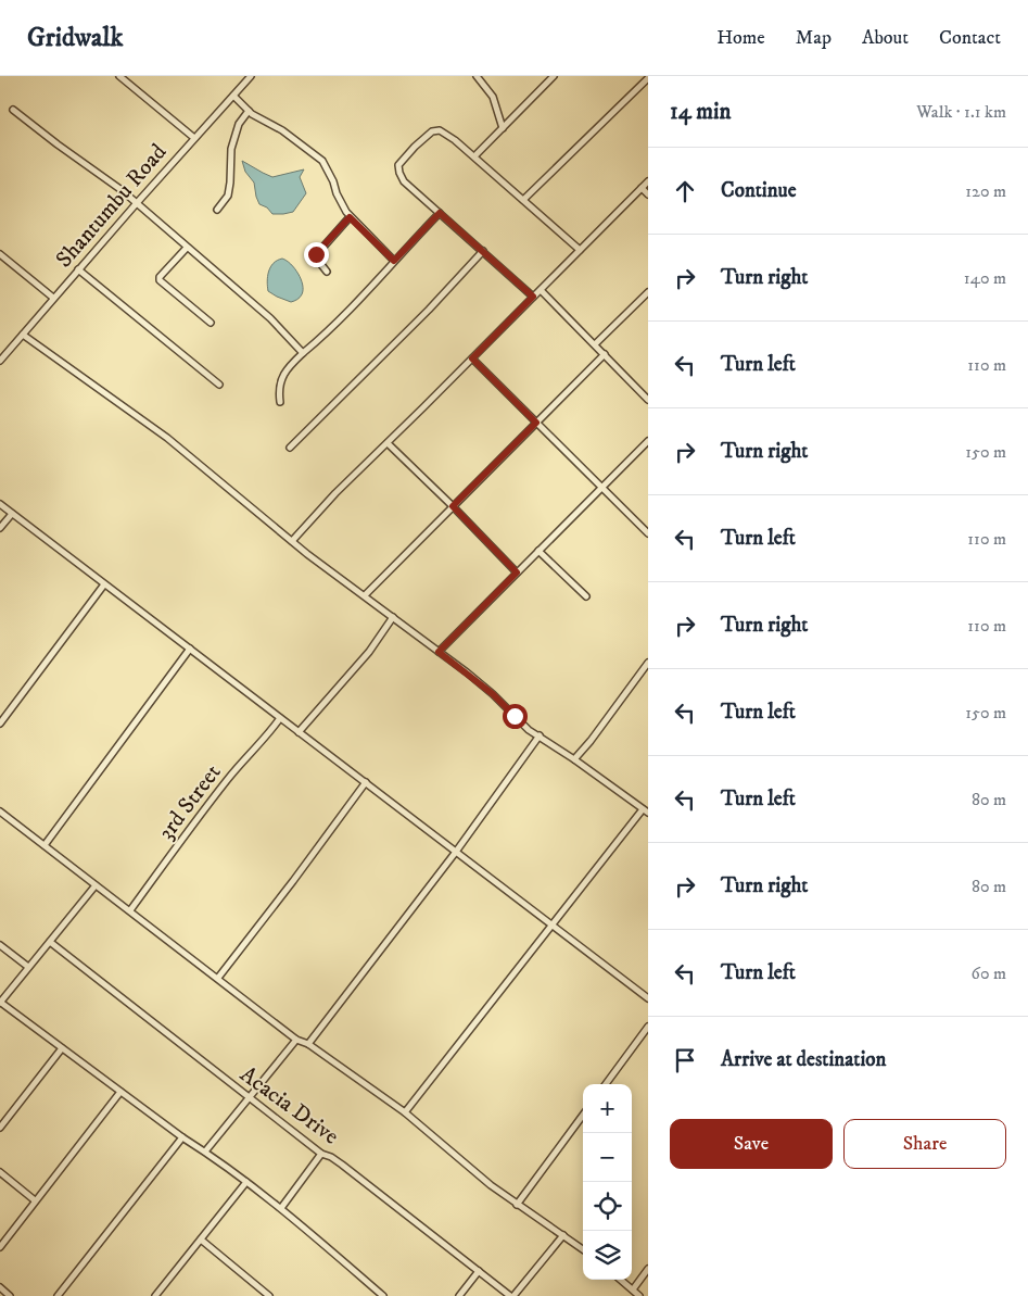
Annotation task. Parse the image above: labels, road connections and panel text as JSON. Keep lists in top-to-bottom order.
{
  "streets": {
    "street": ["Shantumbu Road", "3rd Street", "Acacia Drive"]
  },
  "page": {
    "header": "Gridwalk",
    "nav": [
      "Home",
      "Map",
      "About",
      "Contact"
    ],
    "heading": ["14 min", "Walk · 1.1 km"],
    "list": [
      ["Continue", "120 m"],
      ["Turn right", "140 m"],
      ["Turn left", "110 m"],
      ["Turn right", "150 m"],
      ["Turn left", "110 m"],
      ["Turn right", "110 m"],
      ["Turn left", "150 m"],
      ["Turn left", "80 m"],
      ["Turn right", "80 m"],
      ["Turn left", "60 m"],
      "Arrive at destination"
    ],
    "map_buttons": ["+", "−"],
    "buttons": ["Save", "Share"]
  }
}
